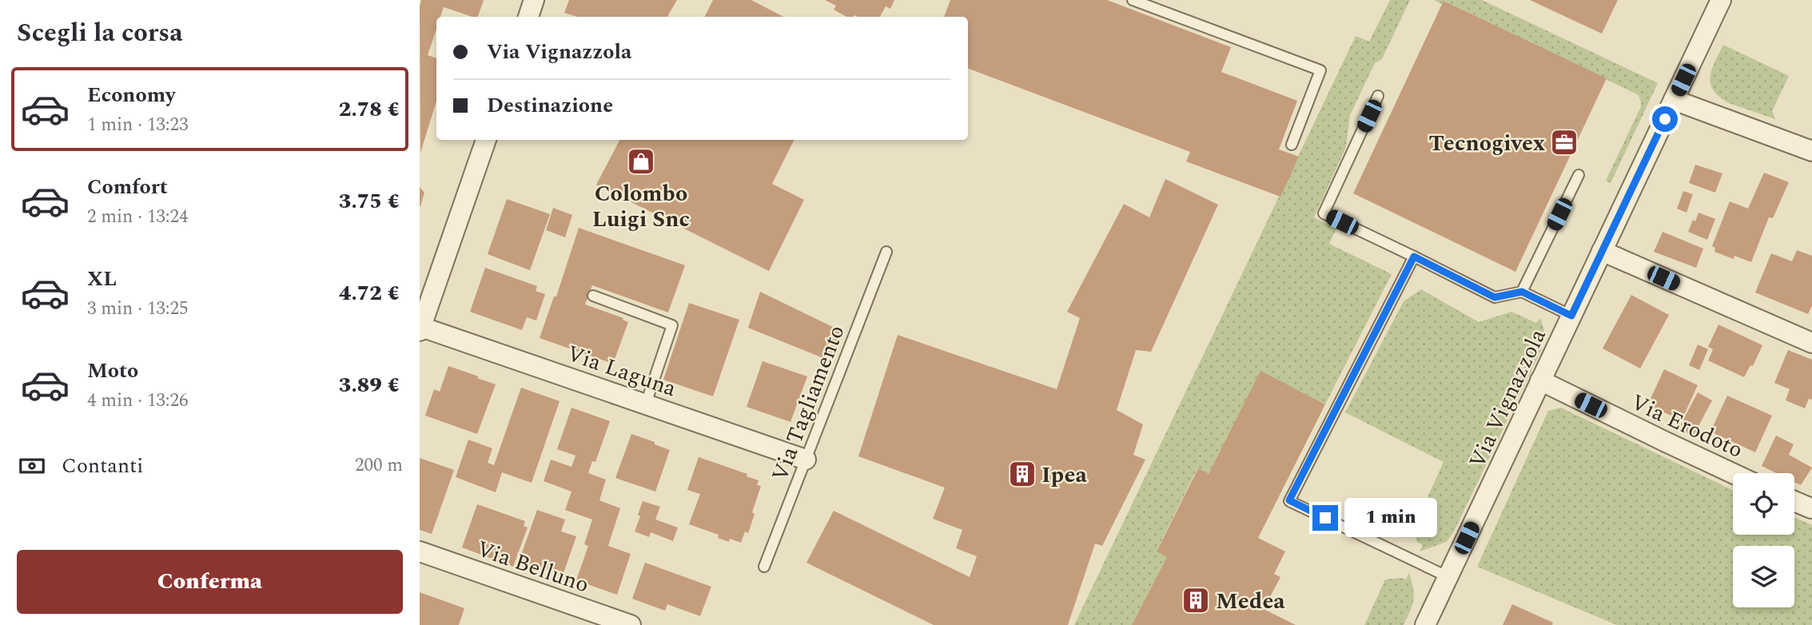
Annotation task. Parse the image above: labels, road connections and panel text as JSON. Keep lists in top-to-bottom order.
{
  "streets": {
    "street": [
      "Via Laguna",
      "Via Vignazzola",
      "Via Erodoto",
      "Via Belluno"
    ],
    "lane": ["Via Tagliamento"]
  },
  "crossings": [
    ["Via Laguna", "Via Tagliamento"],
    ["Via Vignazzola", "Via Erodoto"]
  ],
  "places": {
    "office": ["Tecnogivex"],
    "shop": ["Colombo Luigi Snc"],
    "building": ["Ipea", "Medea"]
  },
  "page": {
    "heading": "Scegli la corsa",
    "banner": ["Via Vignazzola", "Destinazione"],
    "list": [
      {
        "name": "Economy",
        "note": "1 min · 13:23",
        "value": "2.78 €"
      },
      {
        "name": "Comfort",
        "note": "2 min · 13:24",
        "value": "3.75 €"
      },
      {
        "name": "XL",
        "note": "3 min · 13:25",
        "value": "4.72 €"
      },
      {
        "name": "Moto",
        "note": "4 min · 13:26",
        "value": "3.89 €"
      }
    ],
    "pay": ["Contanti", "200 m"],
    "bubble": "1 min",
    "buttons": "Conferma"
  }
}
